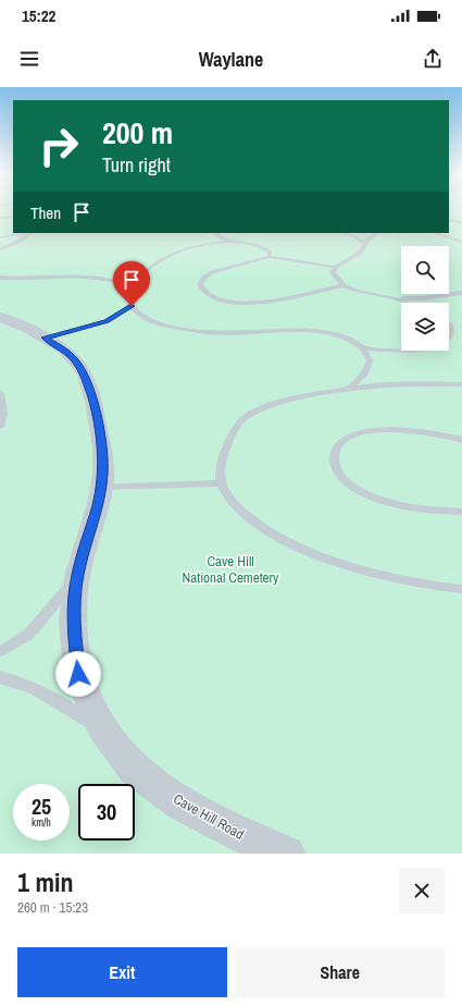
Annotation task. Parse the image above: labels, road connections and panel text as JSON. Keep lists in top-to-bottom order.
{
  "streets": {
    "street": ["Cave Hill Road"]
  },
  "parks": ["Cave Hill National Cemetery"],
  "page": {
    "status": "15:22",
    "header": "Waylane",
    "turn": ["200 m", "Turn right"],
    "then": "Then",
    "speed": "25 km/h",
    "limit": "30",
    "heading": ["1 min", "260 m · 15:23"],
    "buttons": ["Exit", "Share"]
  }
}
